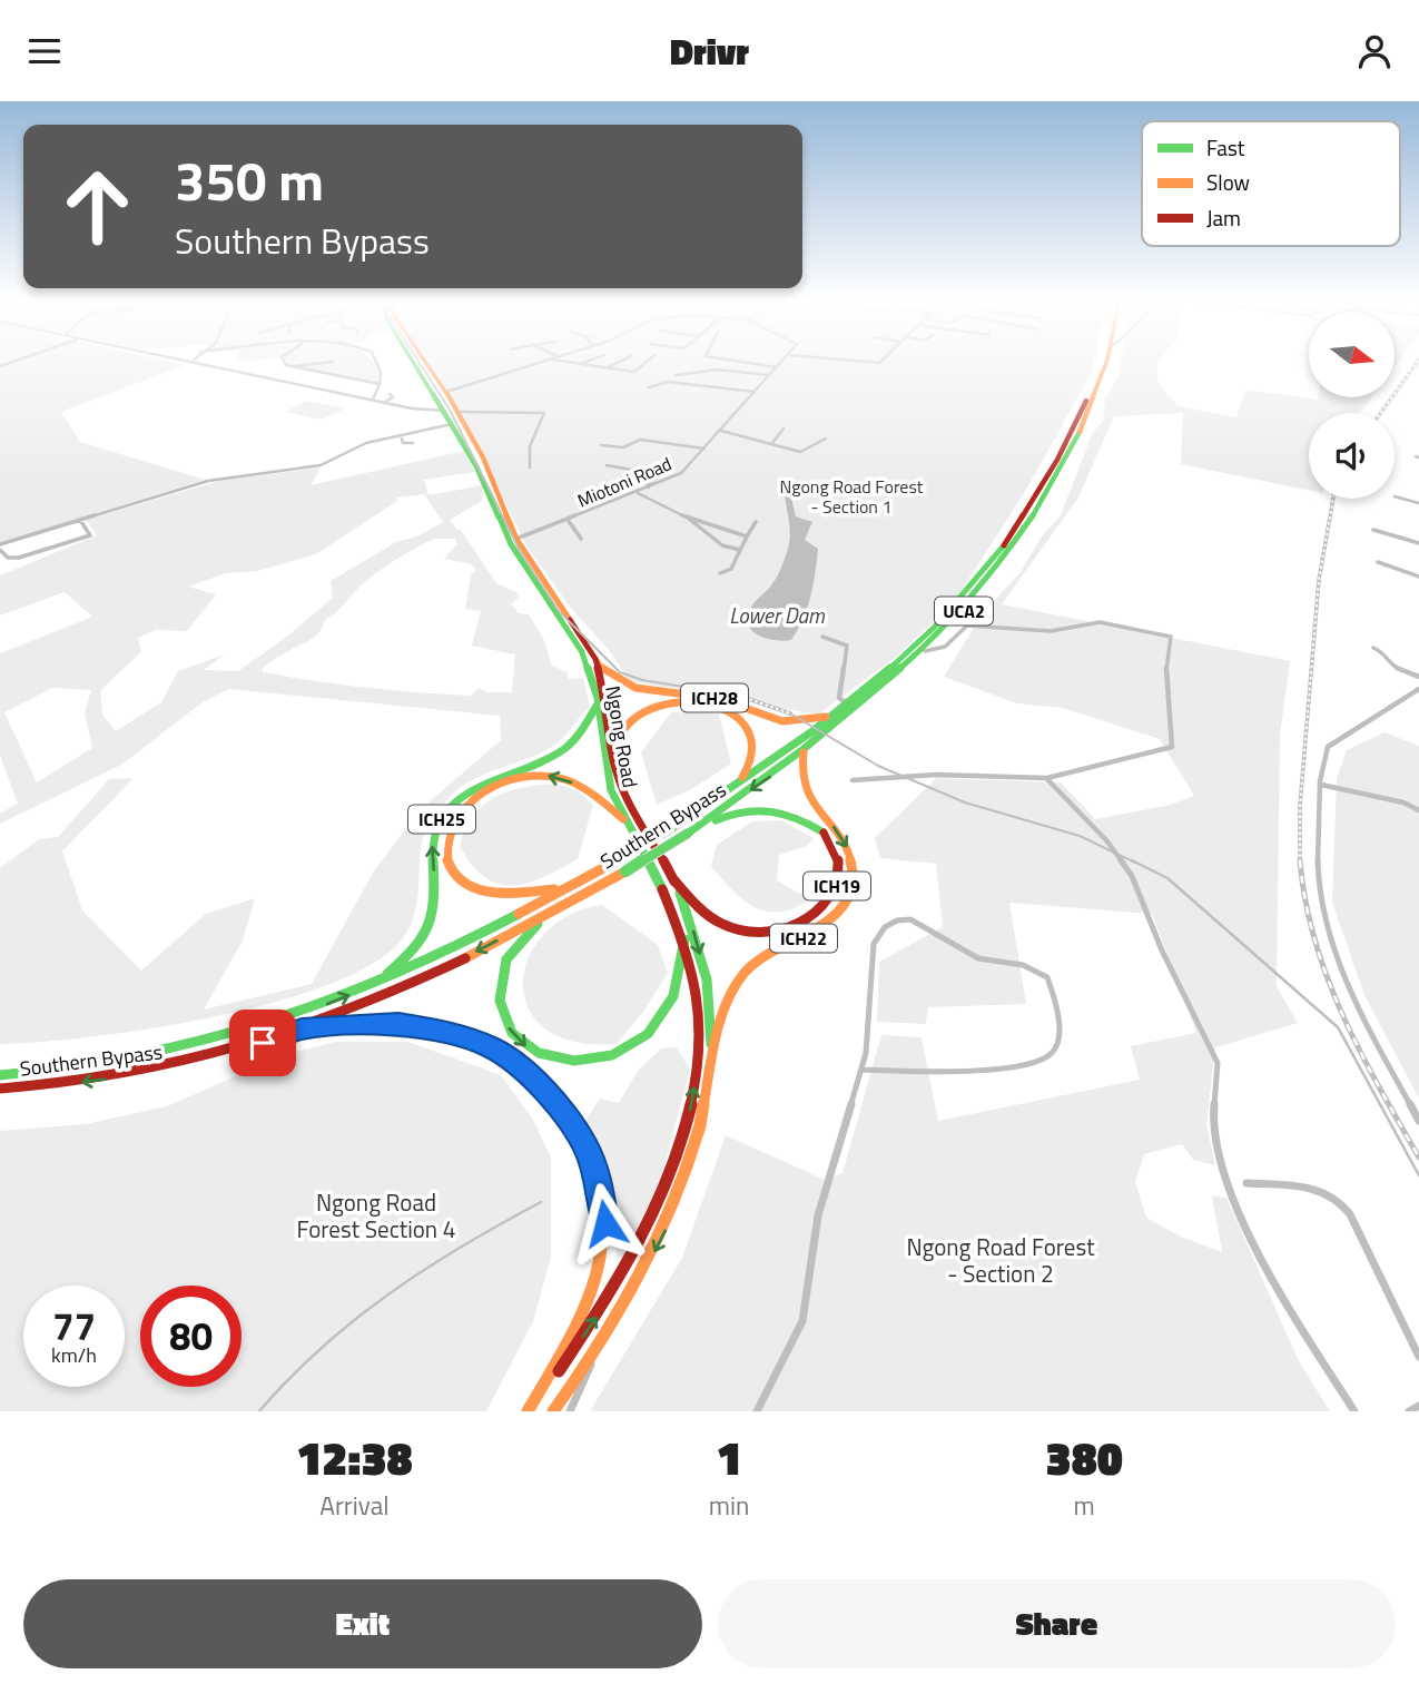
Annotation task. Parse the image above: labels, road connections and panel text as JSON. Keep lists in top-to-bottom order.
{
  "streets": {
    "main road": [
      "UCA2",
      "ICH28",
      "Ngong Road",
      "ICH25",
      "Southern Bypass",
      "ICH19",
      "ICH22"
    ],
    "street": ["Miotoni Road"]
  },
  "crossings": [
    ["Miotoni Road", "Ngong Road"],
    ["ICH28", "Ngong Road"],
    ["ICH28", "Southern Bypass"],
    ["Ngong Road", "ICH25"],
    ["Ngong Road", "ICH19"],
    ["Ngong Road", "ICH22"],
    ["ICH25", "Southern Bypass"],
    ["Southern Bypass", "ICH19"],
    ["Southern Bypass", "ICH22"]
  ],
  "water": ["Lower Dam"],
  "parks": ["Ngong Road Forest - Section 1", "Ngong Road Forest Section 4", "Ngong Road Forest - Section 2"],
  "legend": ["Fast", "Slow", "Jam"],
  "north": "right",
  "page": {
    "header": "Drivr",
    "turn": ["350 m", "Southern Bypass"],
    "speed": "77 km/h",
    "limit": "80",
    "eta": [
      "12:38",
      "Arrival",
      "1",
      "min",
      "380",
      "m"
    ],
    "buttons": ["Exit", "Share"]
  }
}
